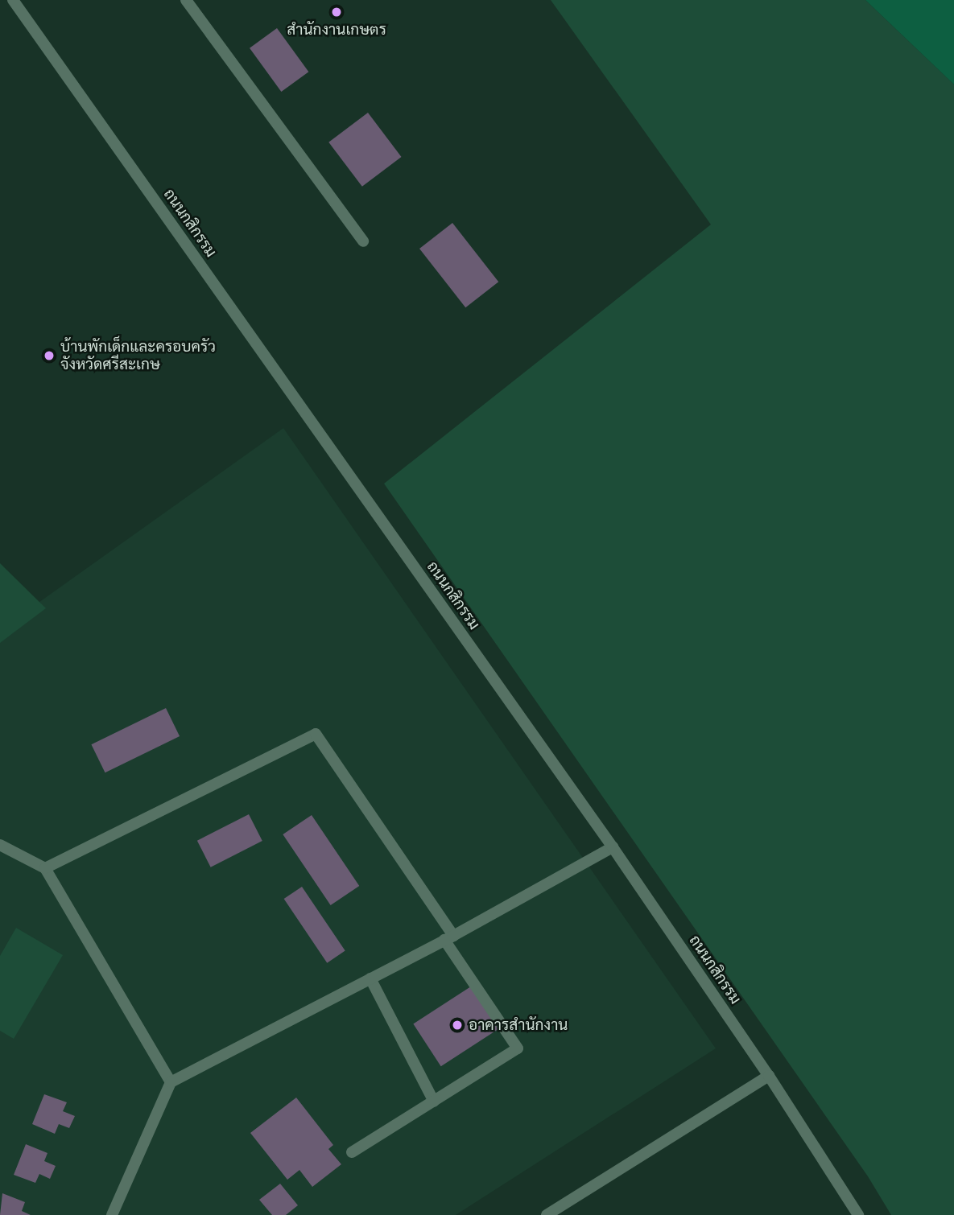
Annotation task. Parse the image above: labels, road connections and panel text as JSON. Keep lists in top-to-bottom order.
{
  "streets": {
    "street": ["ถนนกสิกรรม"]
  },
  "places": ["สำนักงานเกษตร", "บ้านพักเด็กและครอบครัว จังหวัดศรีสะเกษ", "อาคารสำนักงาน"]
}
